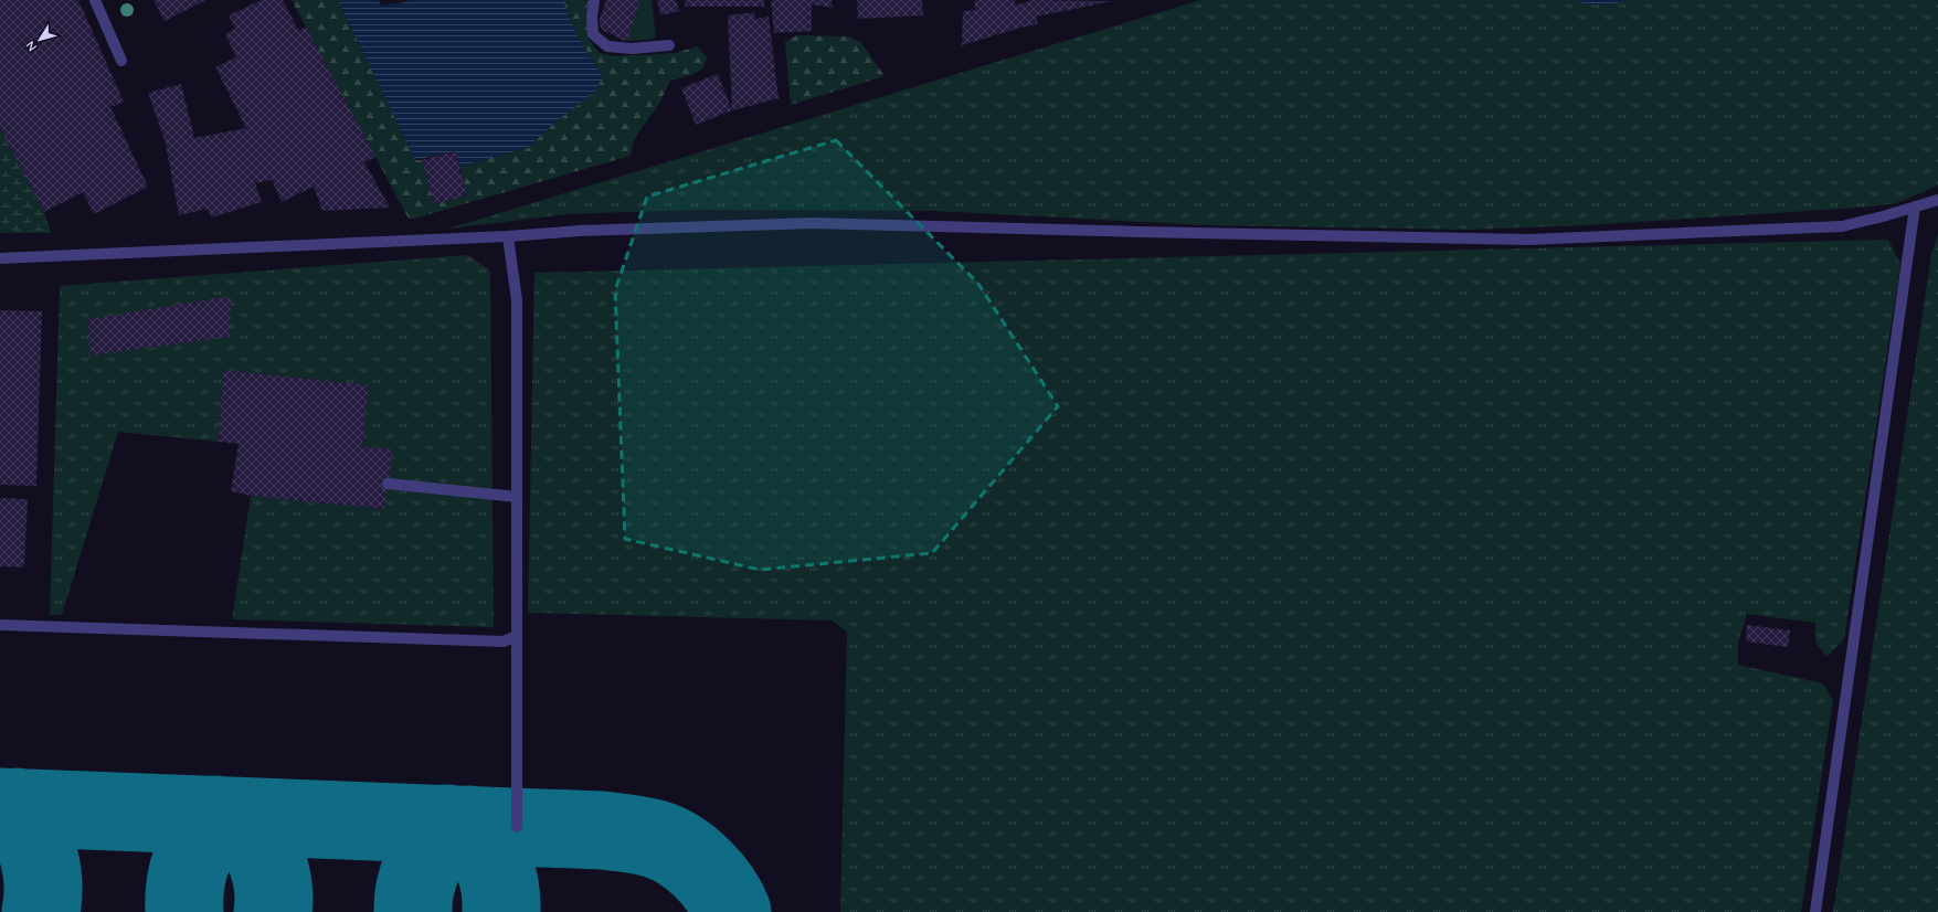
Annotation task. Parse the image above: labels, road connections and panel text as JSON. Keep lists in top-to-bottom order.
{
  "north": "bottom left"
}
